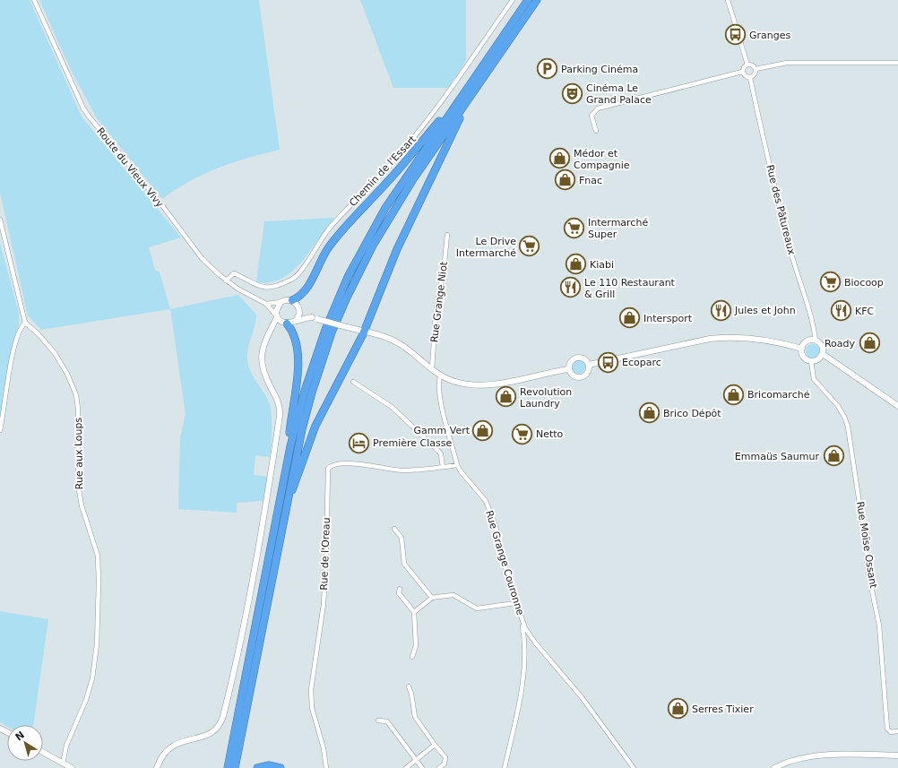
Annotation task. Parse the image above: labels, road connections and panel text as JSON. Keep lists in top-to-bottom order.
{
  "streets": {
    "street": [
      "Route du Vieux Vivy",
      "Chemin de l'Essart",
      "Rue des Pâtureaux",
      "Rue Grange Niot",
      "Rue aux Loups",
      "Rue Moïse Ossant",
      "Rue de l'Oreau",
      "Rue Grange Couronne"
    ]
  },
  "crossings": [
    ["Route du Vieux Vivy", "Chemin de l'Essart"],
    ["Rue des Pâtureaux", "Rue Moïse Ossant"],
    ["Rue de l'Oreau", "Rue Grange Couronne"]
  ],
  "places": {
    "bus stop": ["Granges", "Ecoparc"],
    "parking": ["Parking Cinéma"],
    "theatre": ["Cinéma Le Grand Palace"],
    "shop": [
      "Médor et Compagnie",
      "Fnac",
      "Kiabi",
      "Intersport",
      "Roady",
      "Bricomarché",
      "Revolution Laundry",
      "Brico Dépôt",
      "Gamm Vert",
      "Emmaüs Saumur",
      "Serres Tixier"
    ],
    "supermarket": [
      "Intermarché Super",
      "Le Drive Intermarché",
      "Biocoop",
      "Netto"
    ],
    "restaurant": ["Le 110 Restaurant & Grill", "Jules et John", "KFC"],
    "hotel": ["Première Classe"]
  },
  "north": "top left"
}
